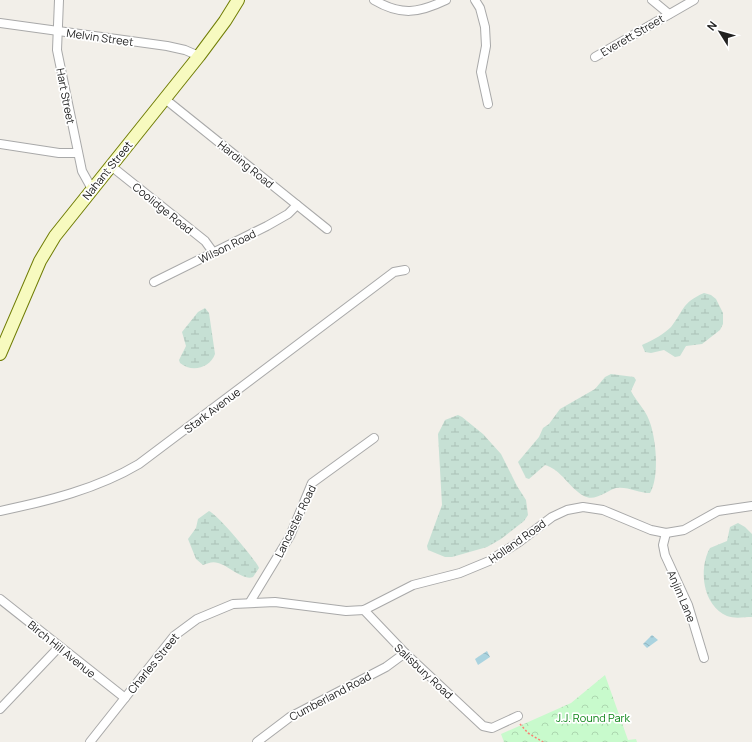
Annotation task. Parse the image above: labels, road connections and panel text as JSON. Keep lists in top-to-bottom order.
{
  "streets": {
    "main road": ["Nahant Street"],
    "street": [
      "Everett Street",
      "Melvin Street",
      "Hart Street",
      "Harding Road",
      "Coolidge Road",
      "Wilson Road",
      "Stark Avenue",
      "Lancaster Road",
      "Holland Road",
      "Anjim Lane",
      "Birch Hill Avenue",
      "Charles Street",
      "Salisbury Road",
      "Cumberland Road"
    ]
  },
  "crossings": [
    ["Melvin Street", "Hart Street"],
    ["Melvin Street", "Nahant Street"],
    ["Hart Street", "Nahant Street"],
    ["Harding Road", "Nahant Street"],
    ["Harding Road", "Wilson Road"],
    ["Nahant Street", "Coolidge Road"],
    ["Coolidge Road", "Wilson Road"],
    ["Lancaster Road", "Holland Road"],
    ["Holland Road", "Anjim Lane"],
    ["Holland Road", "Charles Street"],
    ["Holland Road", "Salisbury Road"],
    ["Birch Hill Avenue", "Charles Street"],
    ["Salisbury Road", "Cumberland Road"]
  ],
  "parks": ["J.J. Round Park"],
  "north": "top left"
}
